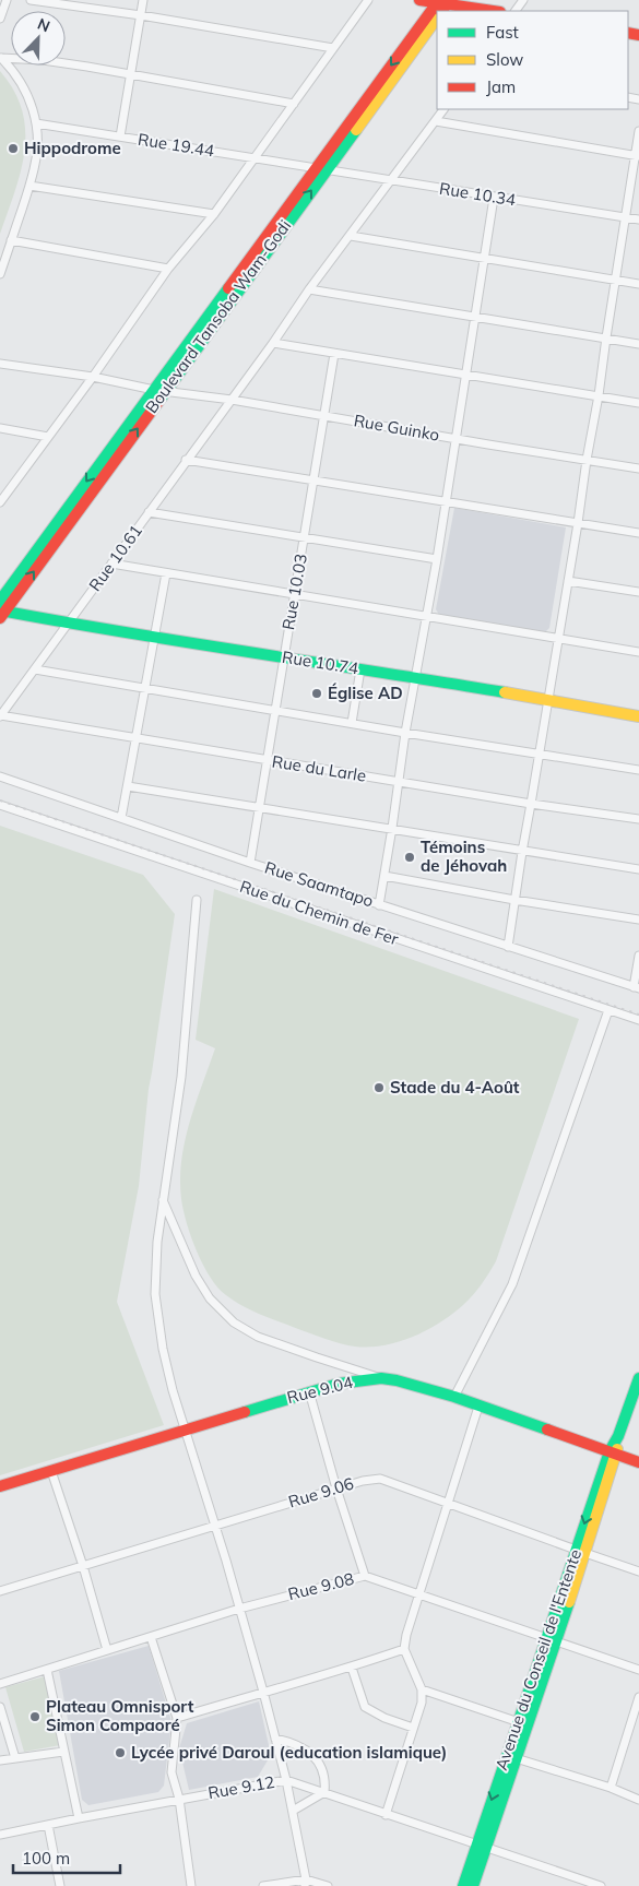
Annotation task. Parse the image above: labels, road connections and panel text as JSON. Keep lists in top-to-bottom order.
{
  "streets": {
    "main road": [
      "Boulevard Tansoba Wam-Godi",
      "Rue 10.74",
      "Rue 9.04",
      "Avenue du Conseil de l'Entente"
    ],
    "street": [
      "Rue 19.44",
      "Rue 10.34",
      "Rue Guinko",
      "Rue 10.61",
      "Rue 10.03",
      "Rue du Larle",
      "Rue Saamtapo",
      "Rue du Chemin de Fer",
      "Rue 9.06",
      "Rue 9.08",
      "Rue 9.12"
    ]
  },
  "crossings": [
    ["Rue 19.44", "Rue 10.34"],
    ["Rue 19.44", "Boulevard Tansoba Wam-Godi"],
    ["Rue 10.34", "Boulevard Tansoba Wam-Godi"],
    ["Rue 10.34", "Rue 10.61"],
    ["Boulevard Tansoba Wam-Godi", "Rue Guinko"],
    ["Boulevard Tansoba Wam-Godi", "Rue 10.74"],
    ["Rue Guinko", "Rue 10.61"],
    ["Rue Guinko", "Rue 10.03"],
    ["Rue 10.61", "Rue 10.74"],
    ["Rue 10.61", "Rue du Larle"],
    ["Rue 10.03", "Rue 10.74"],
    ["Rue 10.03", "Rue du Larle"],
    ["Rue 10.03", "Rue Saamtapo"],
    ["Rue 9.04", "Avenue du Conseil de l'Entente"],
    ["Rue 9.06", "Avenue du Conseil de l'Entente"],
    ["Rue 9.08", "Avenue du Conseil de l'Entente"],
    ["Avenue du Conseil de l'Entente", "Rue 9.12"]
  ],
  "places": [
    "Hippodrome",
    "Église AD",
    "Témoins de Jéhovah",
    "Stade du 4-Août",
    "Plateau Omnisport Simon Compaoré",
    "Lycée privé Daroul (education islamique)"
  ],
  "legend": ["Fast", "Slow", "Jam"],
  "scale_bar": "100 m",
  "north": "top right"
}
